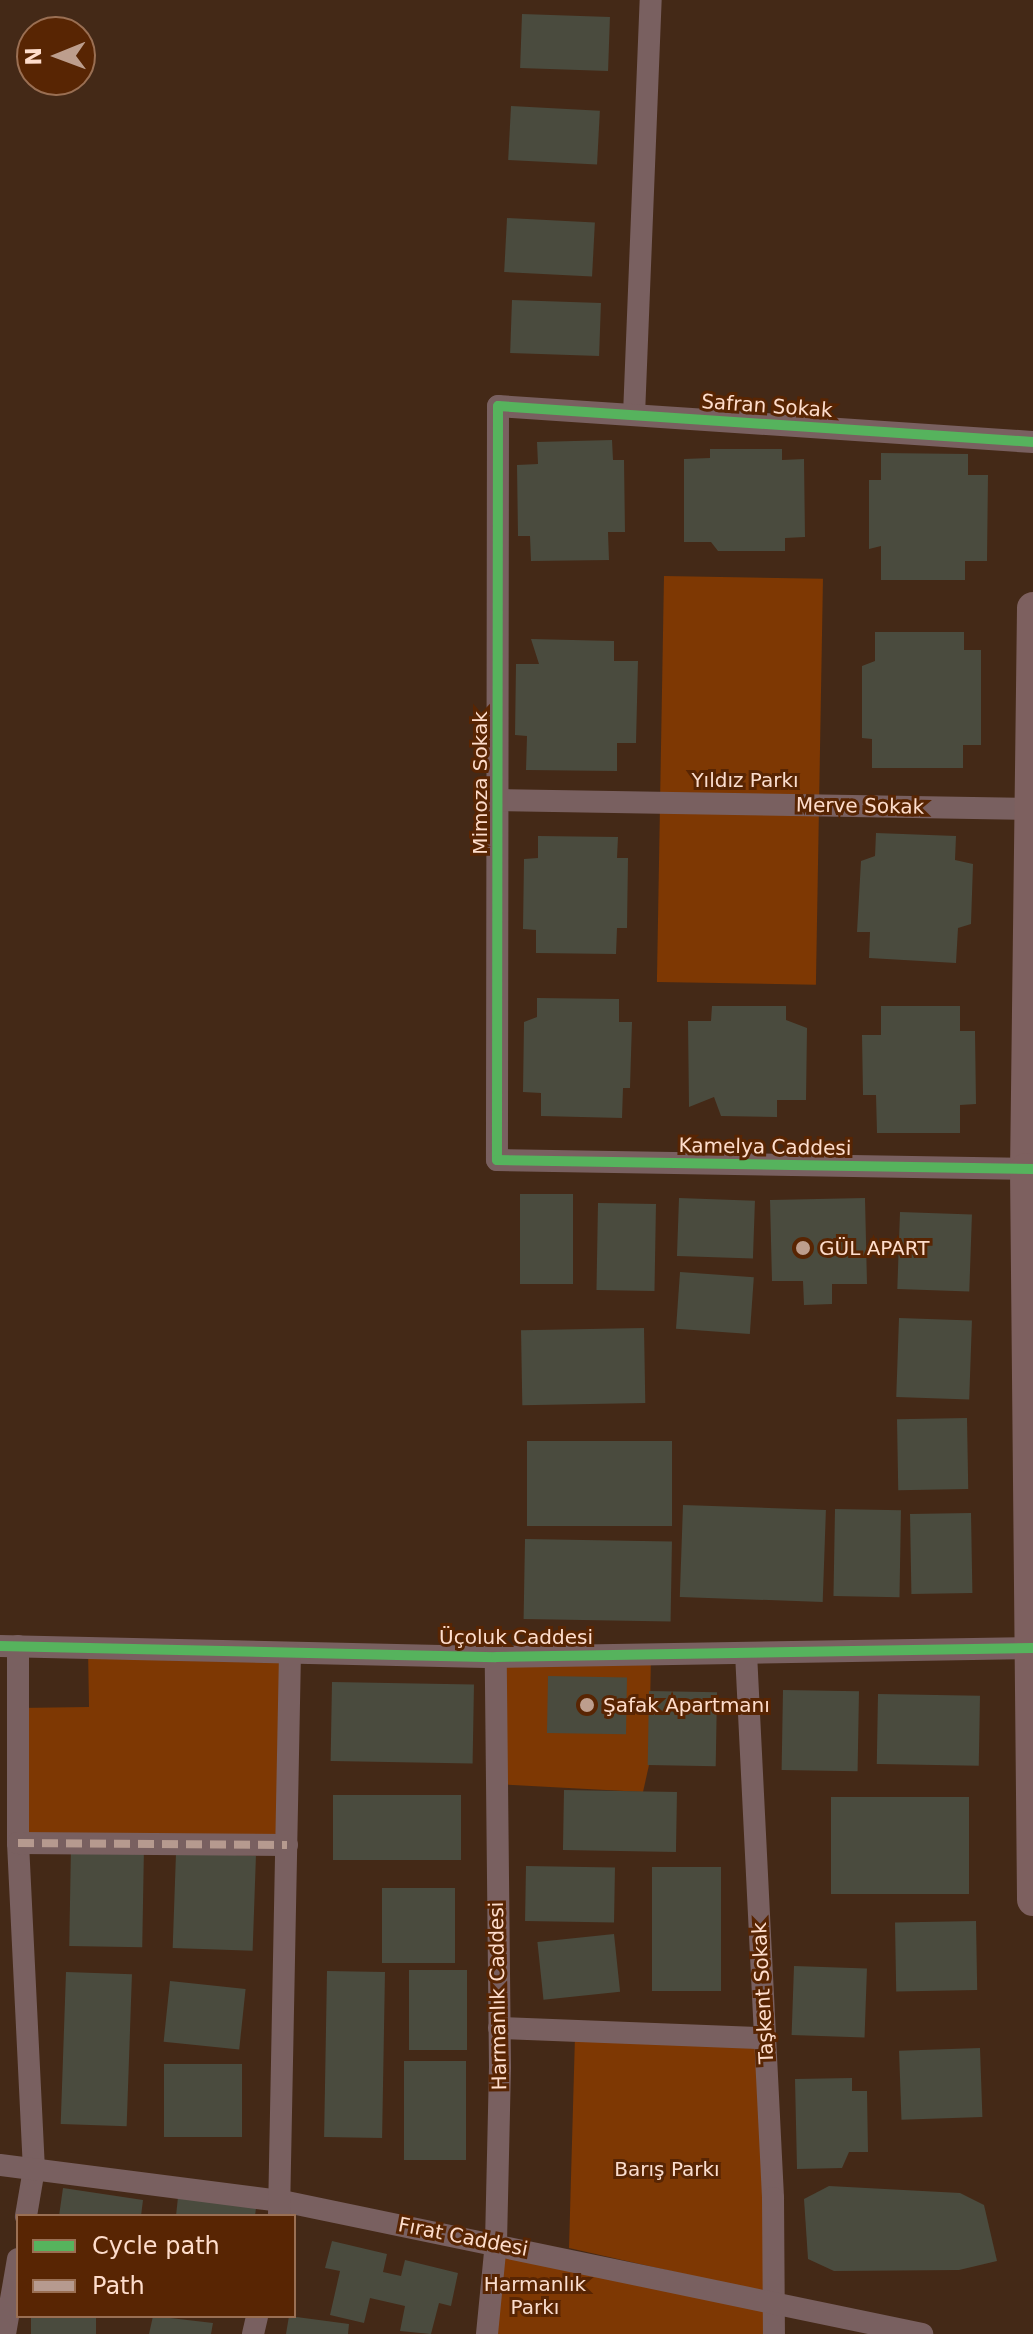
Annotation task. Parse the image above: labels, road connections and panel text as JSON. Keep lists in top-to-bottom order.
{
  "streets": {
    "street": [
      "Safran Sokak",
      "Mimoza Sokak",
      "Merve Sokak",
      "Kamelya Caddesi",
      "Üçoluk Caddesi",
      "Taşkent Sokak",
      "Harmanlık Caddesi",
      "Fırat Caddesi"
    ]
  },
  "crossings": [
    ["Safran Sokak", "Mimoza Sokak"],
    ["Mimoza Sokak", "Merve Sokak"],
    ["Mimoza Sokak", "Kamelya Caddesi"],
    ["Üçoluk Caddesi", "Taşkent Sokak"],
    ["Üçoluk Caddesi", "Harmanlık Caddesi"],
    ["Taşkent Sokak", "Fırat Caddesi"],
    ["Harmanlık Caddesi", "Fırat Caddesi"]
  ],
  "parks": ["Yıldız Parkı", "Barış Parkı", "Harmanlık Parkı"],
  "places": ["GÜL APART", "Şafak Apartmanı"],
  "legend": ["Cycle path", "Path"],
  "north": "left"
}
